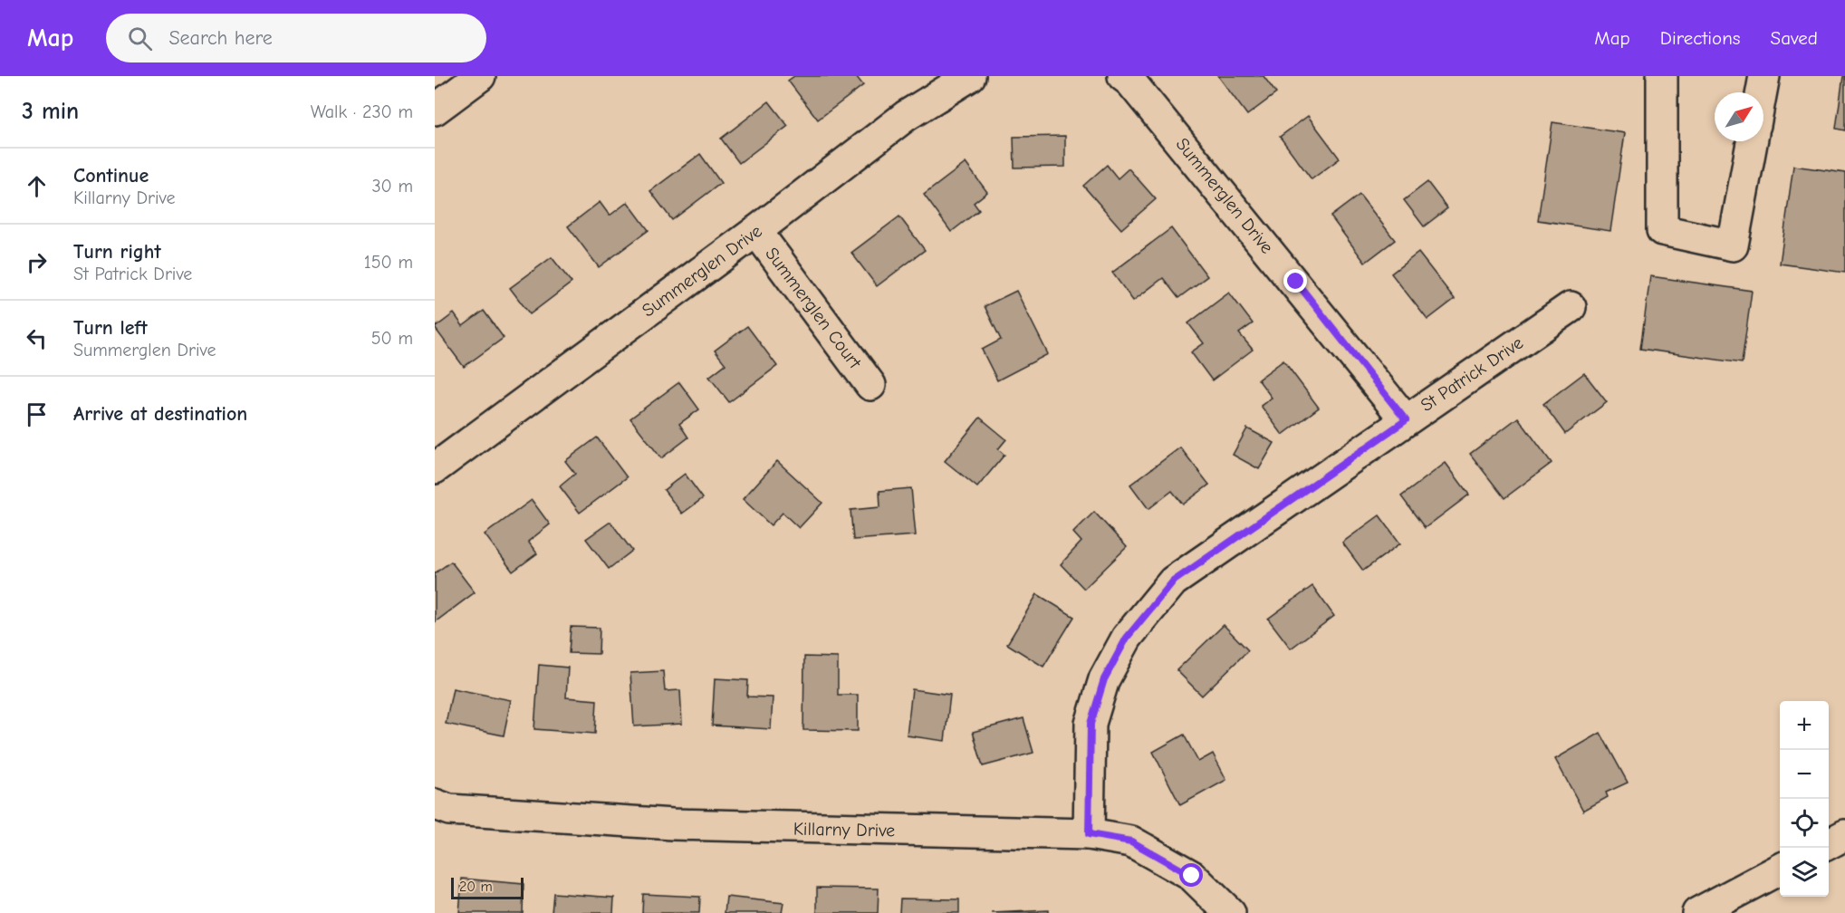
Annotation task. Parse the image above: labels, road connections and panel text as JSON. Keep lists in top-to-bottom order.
{
  "streets": {
    "main road": [
      "Summerglen Drive",
      "Summerglen Court",
      "St Patrick Drive",
      "Killarny Drive"
    ]
  },
  "crossings": [
    ["Summerglen Drive", "Summerglen Court"],
    ["Summerglen Drive", "St Patrick Drive"],
    ["St Patrick Drive", "Killarny Drive"]
  ],
  "scale_bar": "20 m",
  "north": "top right",
  "page": {
    "header": "Map",
    "search": "Search here",
    "nav": ["Map", "Directions", "Saved"],
    "heading": ["3 min", "Walk · 230 m"],
    "list": [
      ["Continue", "Killarny Drive", "30 m"],
      ["Turn right", "St Patrick Drive", "150 m"],
      ["Turn left", "Summerglen Drive", "50 m"],
      "Arrive at destination"
    ],
    "map_buttons": ["+", "−"],
    "scale": "20 m"
  }
}
